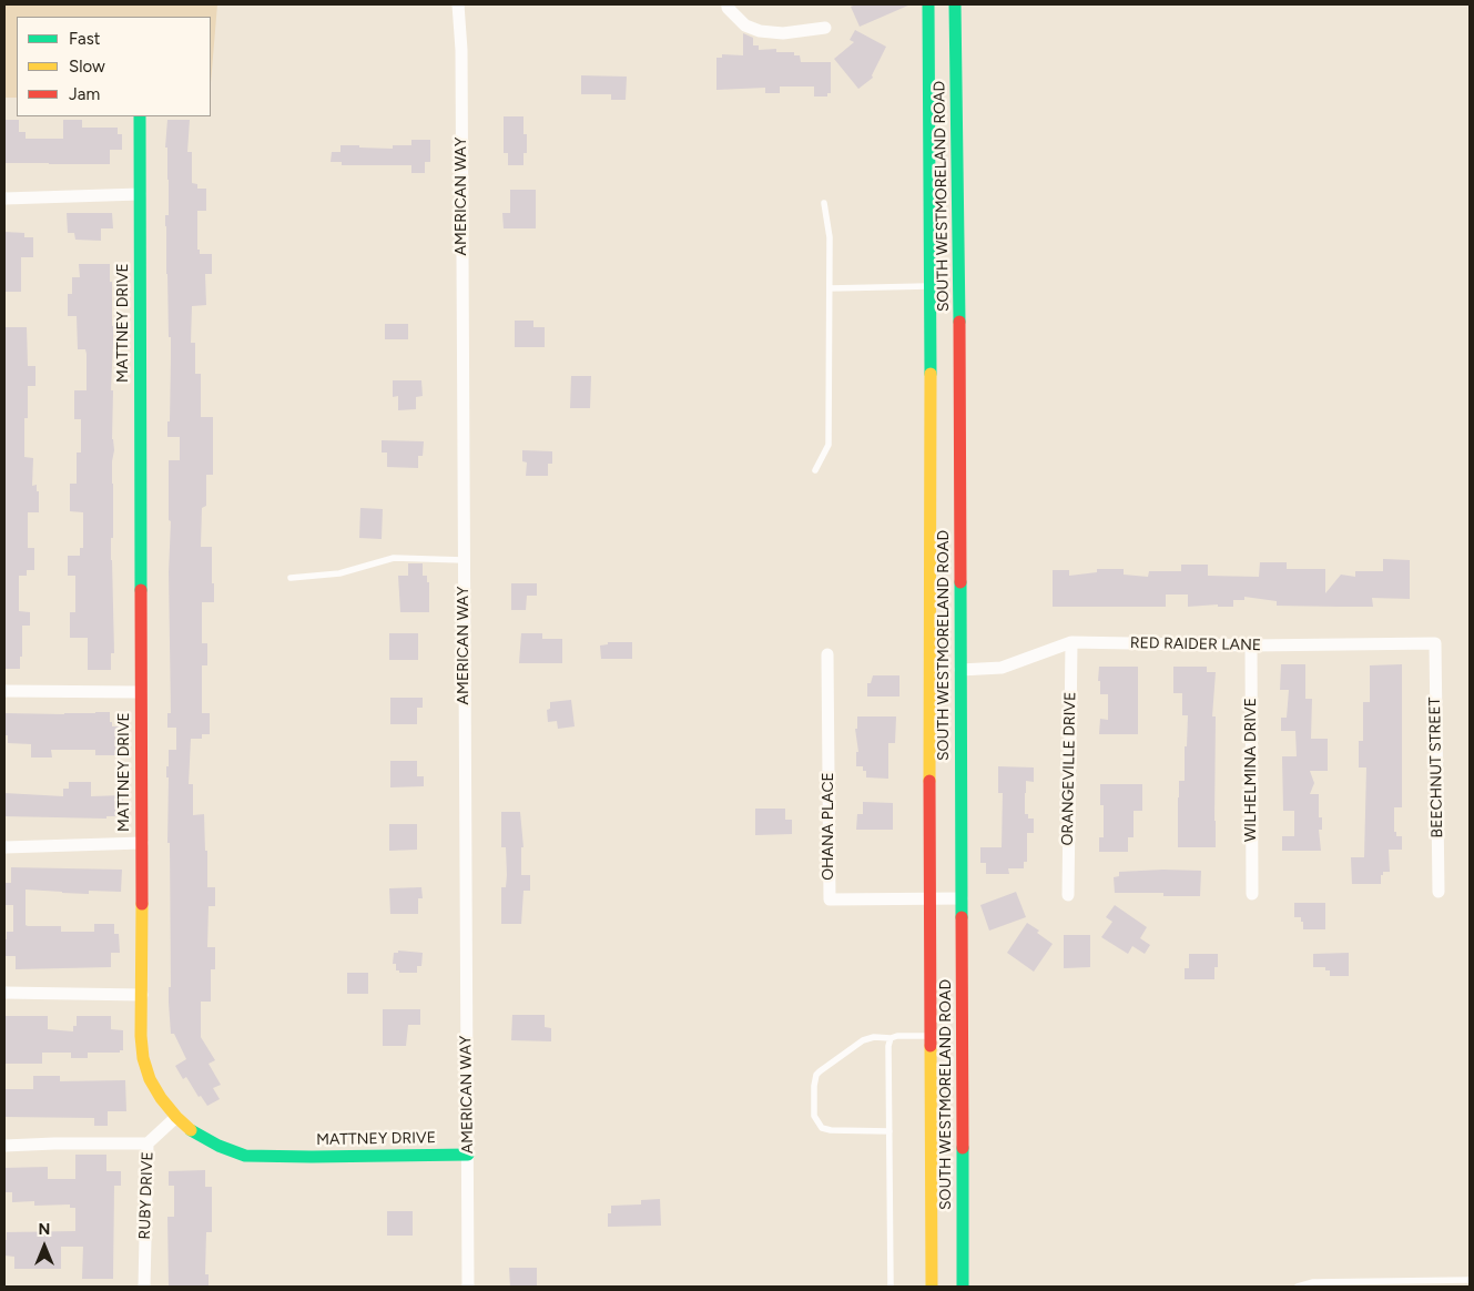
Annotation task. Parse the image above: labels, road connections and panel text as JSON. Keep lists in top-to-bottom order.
{
  "streets": {
    "main road": ["SOUTH WESTMORELAND ROAD", "MATTNEY DRIVE"],
    "street": [
      "AMERICAN WAY",
      "RED RAIDER LANE",
      "BEECHNUT STREET",
      "ORANGEVILLE DRIVE",
      "WILHELMINA DRIVE",
      "OHANA PLACE",
      "RUBY DRIVE"
    ]
  },
  "crossings": [
    ["AMERICAN WAY", "MATTNEY DRIVE"],
    ["SOUTH WESTMORELAND ROAD", "RED RAIDER LANE"],
    ["SOUTH WESTMORELAND ROAD", "OHANA PLACE"],
    ["MATTNEY DRIVE", "RUBY DRIVE"],
    ["RED RAIDER LANE", "BEECHNUT STREET"],
    ["RED RAIDER LANE", "ORANGEVILLE DRIVE"],
    ["RED RAIDER LANE", "WILHELMINA DRIVE"]
  ],
  "legend": ["Fast", "Slow", "Jam"],
  "north": "top"
}
